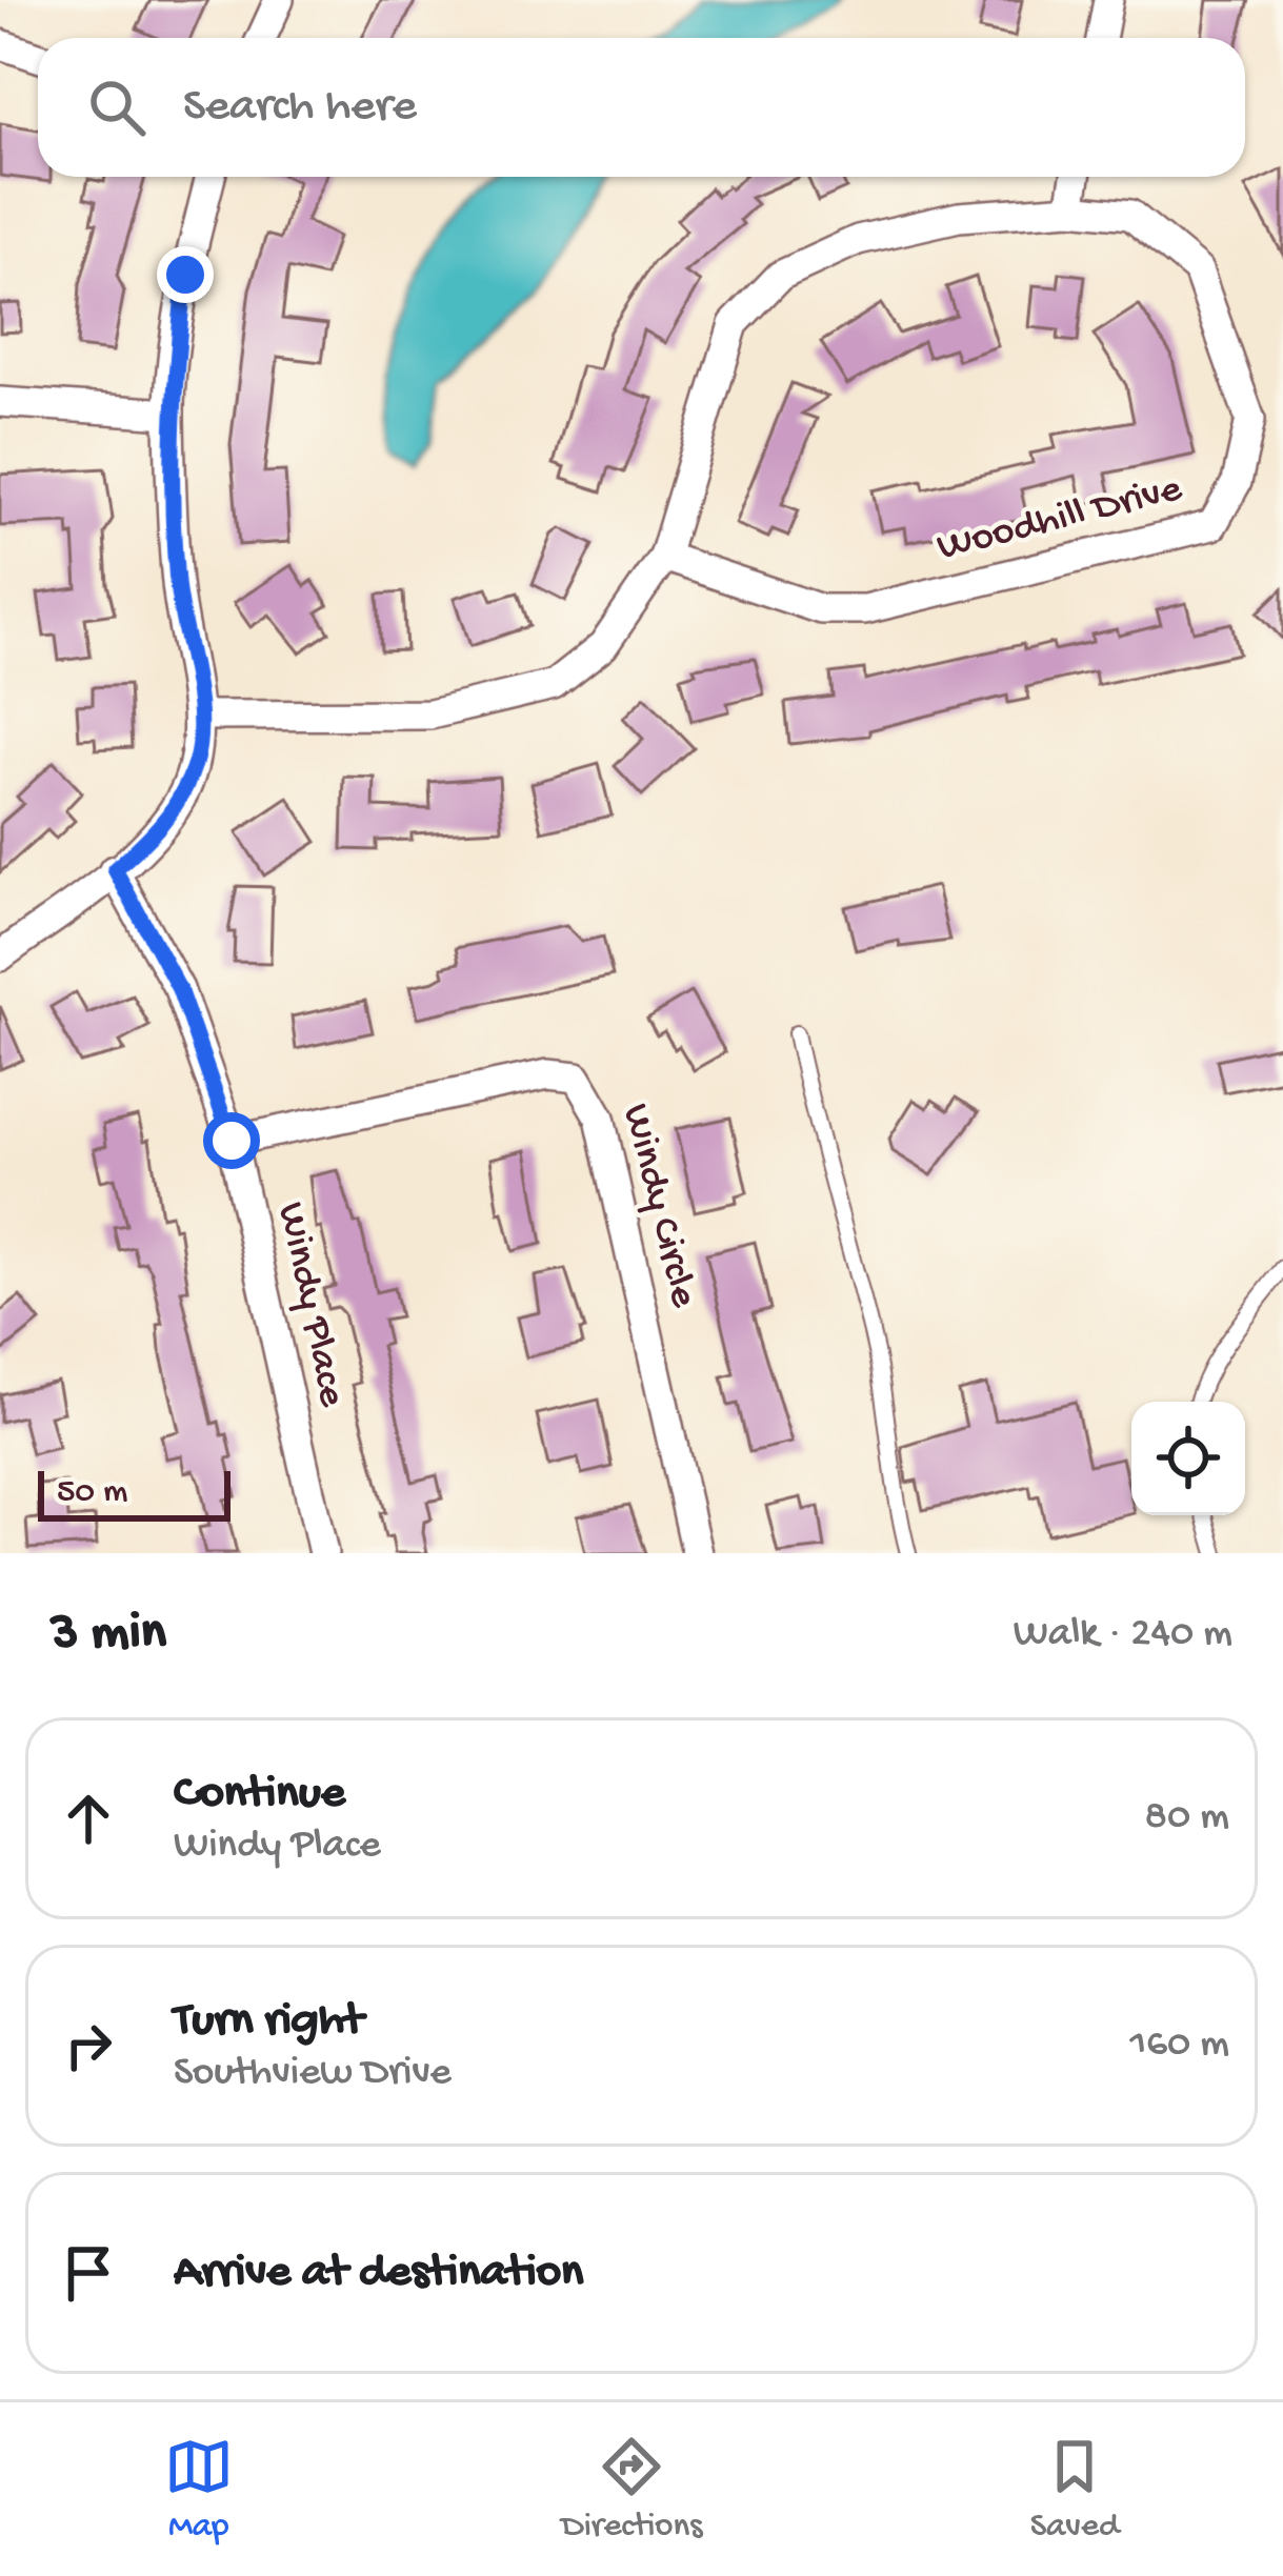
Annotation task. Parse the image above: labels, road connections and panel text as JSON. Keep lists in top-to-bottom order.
{
  "streets": {
    "street": ["Woodhill Drive", "Windy Circle", "Windy Place"]
  },
  "crossings": [
    ["Windy Circle", "Windy Place"]
  ],
  "scale_bar": "50 m",
  "page": {
    "search": "Search here",
    "scale": "50 m",
    "heading": ["3 min", "Walk · 240 m"],
    "list": [
      ["Continue", "Windy Place", "80 m"],
      ["Turn right", "Southview Drive", "160 m"],
      "Arrive at destination"
    ],
    "nav": ["Map", "Directions", "Saved"]
  }
}
